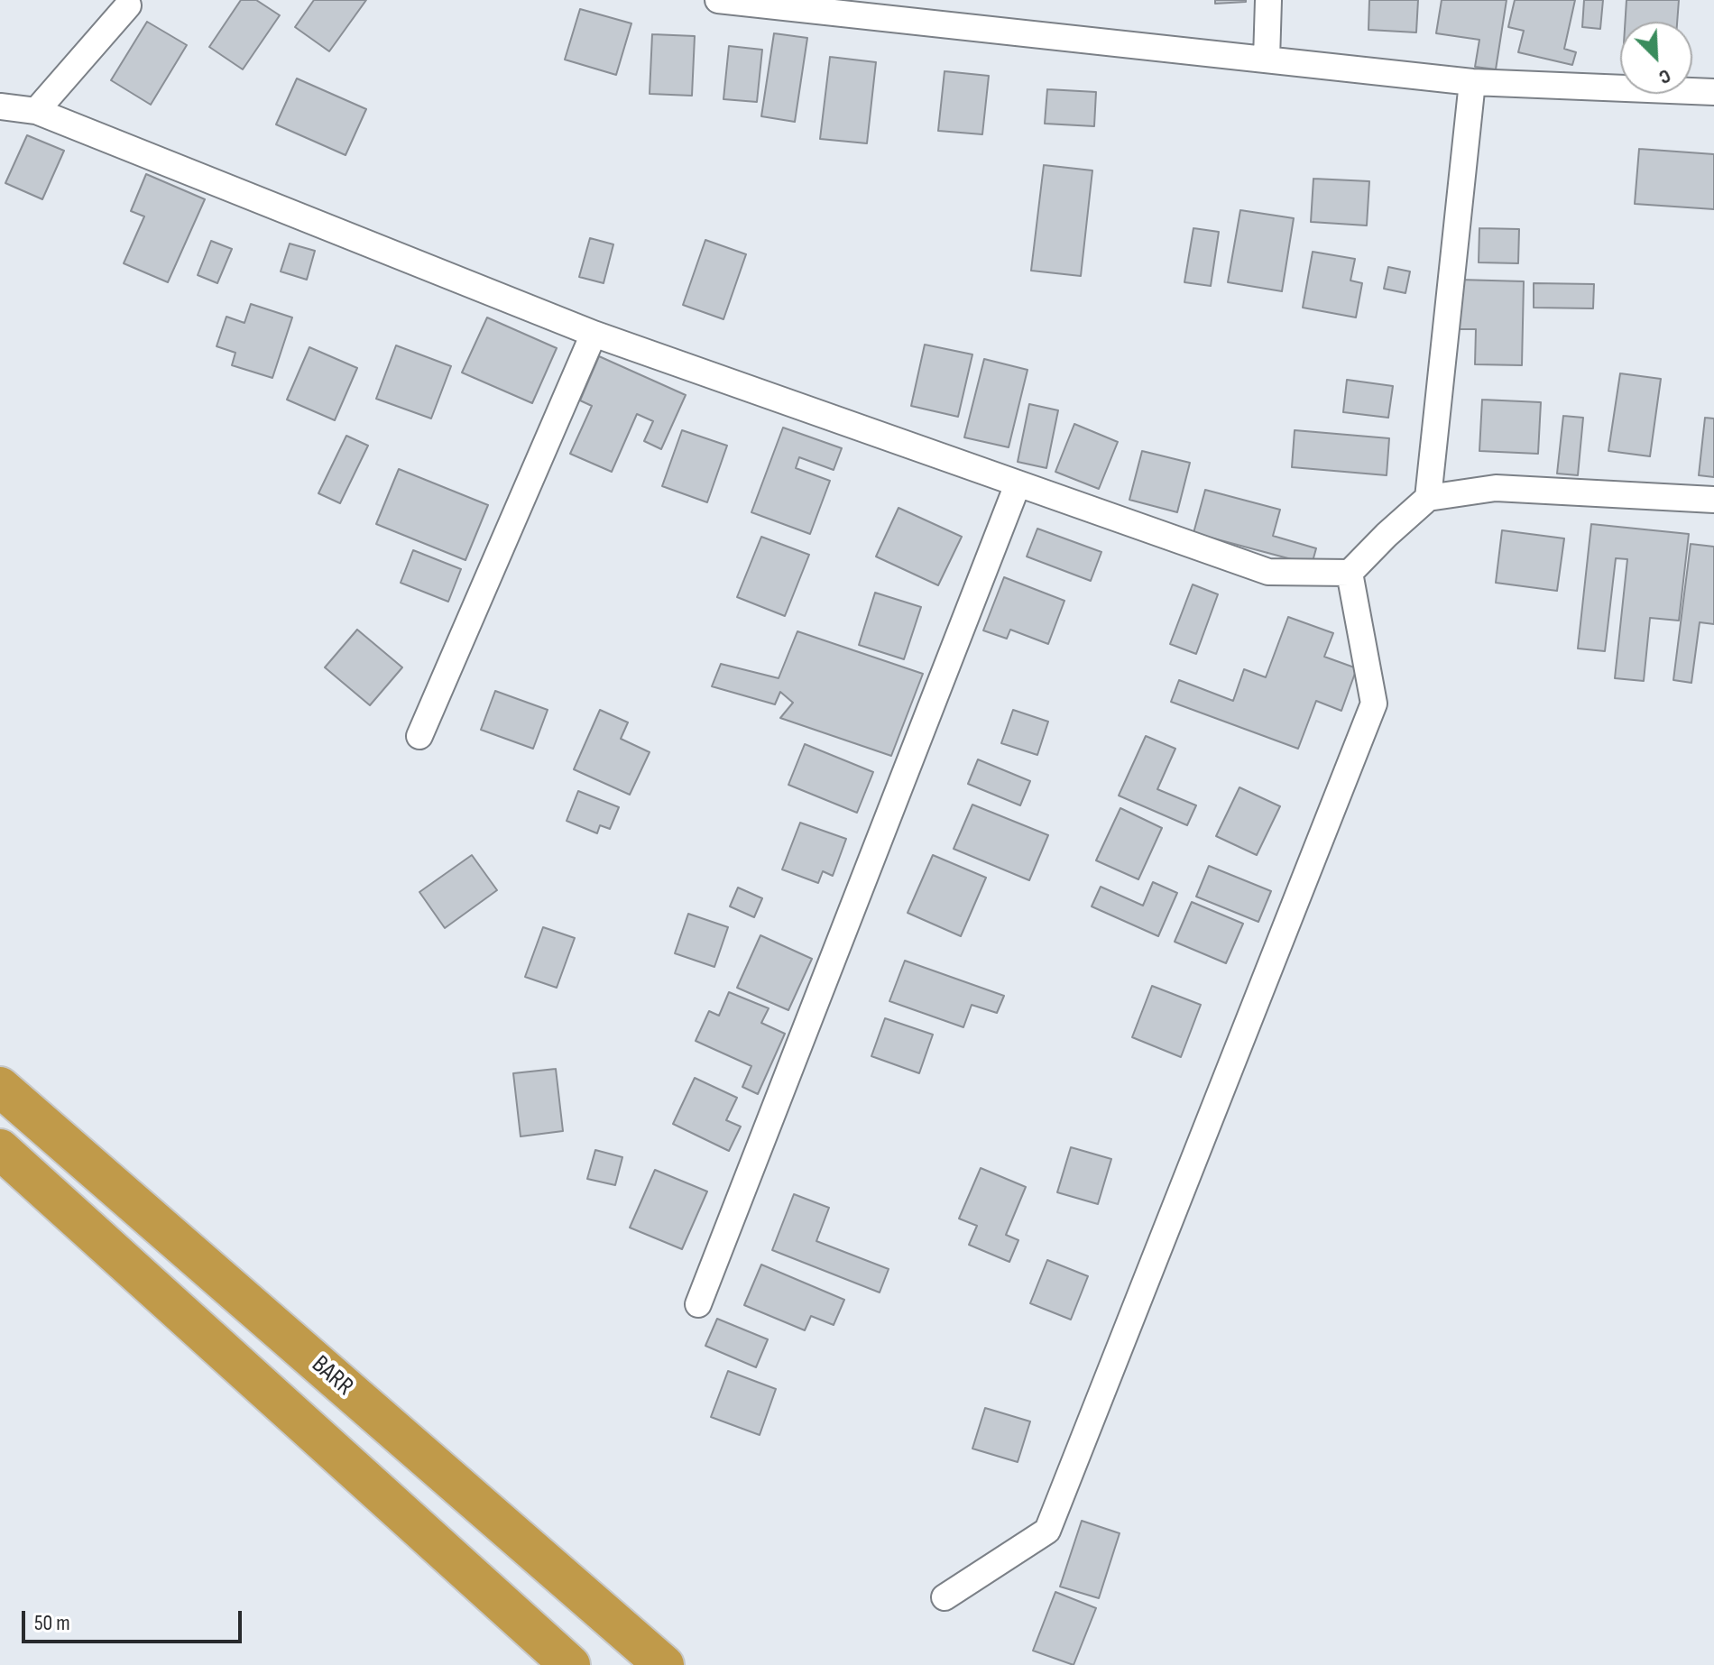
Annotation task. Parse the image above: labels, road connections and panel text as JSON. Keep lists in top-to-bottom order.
{
  "streets": {
    "highway": ["BARR"]
  },
  "scale_bar": "50 m",
  "north": "bottom right"
}
